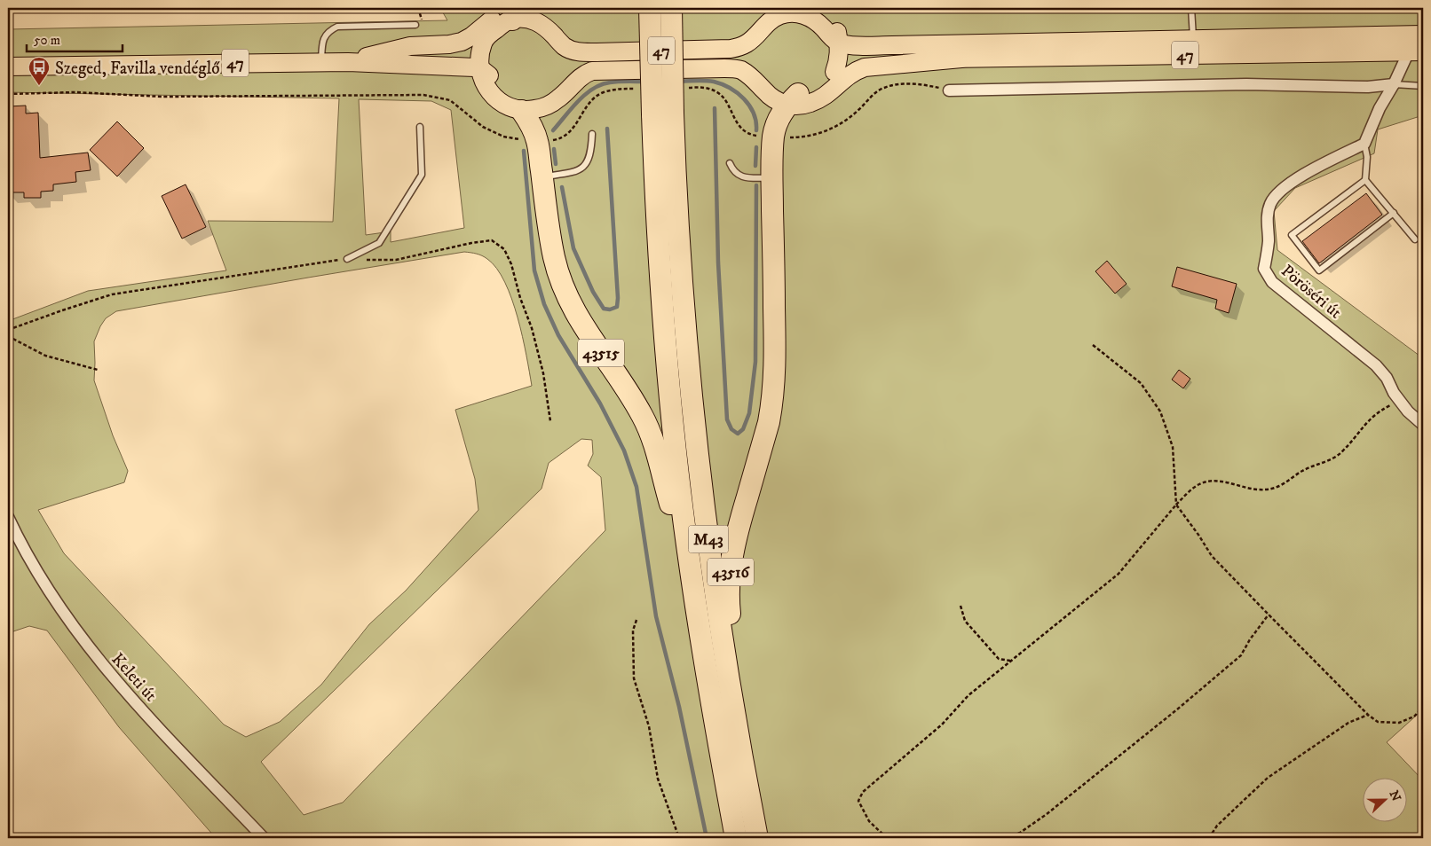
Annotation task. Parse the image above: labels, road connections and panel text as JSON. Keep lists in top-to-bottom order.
{
  "streets": {
    "highway": ["43515", "M43", "43516"],
    "main road": ["47"],
    "street": ["Pöröséri út", "Keleti út"]
  },
  "crossings": [
    ["47", "43515"],
    ["47", "43516"],
    ["43515", "M43"],
    ["M43", "43516"]
  ],
  "places": {
    "bus stop": ["Szeged, Favilla vendéglő"]
  },
  "scale_bar": "50 m",
  "north": "right"
}
